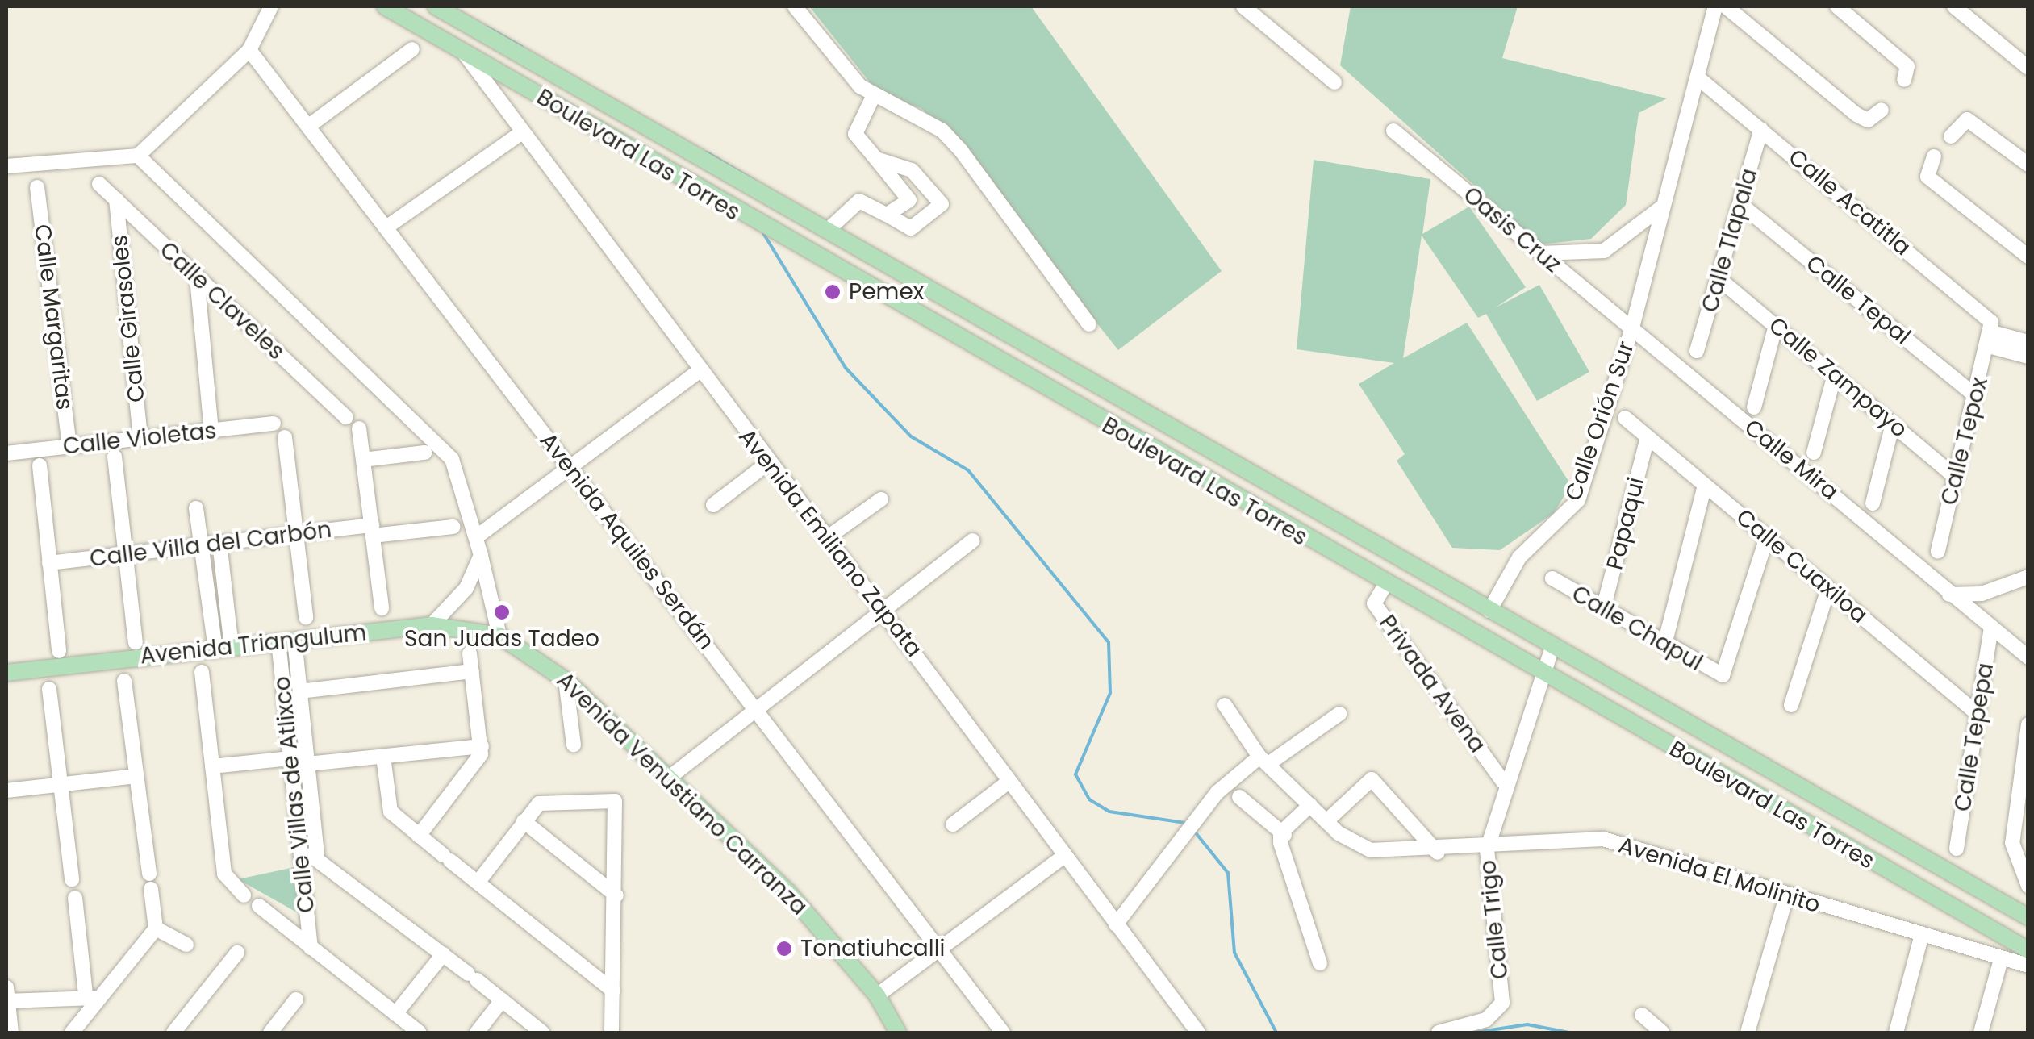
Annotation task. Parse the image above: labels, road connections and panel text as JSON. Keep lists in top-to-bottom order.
{
  "streets": {
    "main road": ["Boulevard Las Torres", "Avenida Triangulum", "Avenida Venustiano Carranza"],
    "street": [
      "Calle Acatitla",
      "Oasis Cruz",
      "Calle Tlapala",
      "Calle Tepal",
      "Calle Claveles",
      "Calle Margaritas",
      "Calle Girasoles",
      "Calle Zampayo",
      "Calle Orión Sur",
      "Calle Violetas",
      "Calle Tepox",
      "Calle Mira",
      "Papaqui",
      "Avenida Aquiles Serdán",
      "Avenida Emiliano Zapata",
      "Calle Villa del Carbón",
      "Calle Cuaxiloa",
      "Calle Chapul",
      "Privada Avena",
      "Calle Tepepa",
      "Calle Villas de Atlixco",
      "Avenida El Molinito",
      "Calle Trigo"
    ]
  },
  "crossings": [
    ["Boulevard Las Torres", "Calle Orión Sur"],
    ["Boulevard Las Torres", "Avenida Emiliano Zapata"],
    ["Boulevard Las Torres", "Privada Avena"],
    ["Boulevard Las Torres", "Calle Trigo"],
    ["Calle Acatitla", "Calle Tlapala"],
    ["Calle Acatitla", "Calle Orión Sur"],
    ["Calle Acatitla", "Calle Tepox"],
    ["Oasis Cruz", "Calle Orión Sur"],
    ["Oasis Cruz", "Calle Mira"],
    ["Calle Tlapala", "Calle Tepal"],
    ["Calle Tlapala", "Calle Zampayo"],
    ["Calle Tepal", "Calle Tepox"],
    ["Calle Claveles", "Calle Girasoles"],
    ["Calle Margaritas", "Calle Violetas"],
    ["Calle Girasoles", "Calle Violetas"],
    ["Calle Zampayo", "Calle Tepox"],
    ["Calle Orión Sur", "Calle Mira"],
    ["Calle Mira", "Calle Tepepa"],
    ["Papaqui", "Calle Cuaxiloa"],
    ["Papaqui", "Calle Chapul"],
    ["Calle Cuaxiloa", "Calle Chapul"],
    ["Calle Cuaxiloa", "Calle Tepepa"],
    ["Avenida Triangulum", "Avenida Venustiano Carranza"],
    ["Avenida Triangulum", "Calle Villas de Atlixco"],
    ["Privada Avena", "Calle Trigo"],
    ["Avenida El Molinito", "Calle Trigo"]
  ],
  "places": ["Pemex", "San Judas Tadeo", "Tonatiuhcalli"]
}
